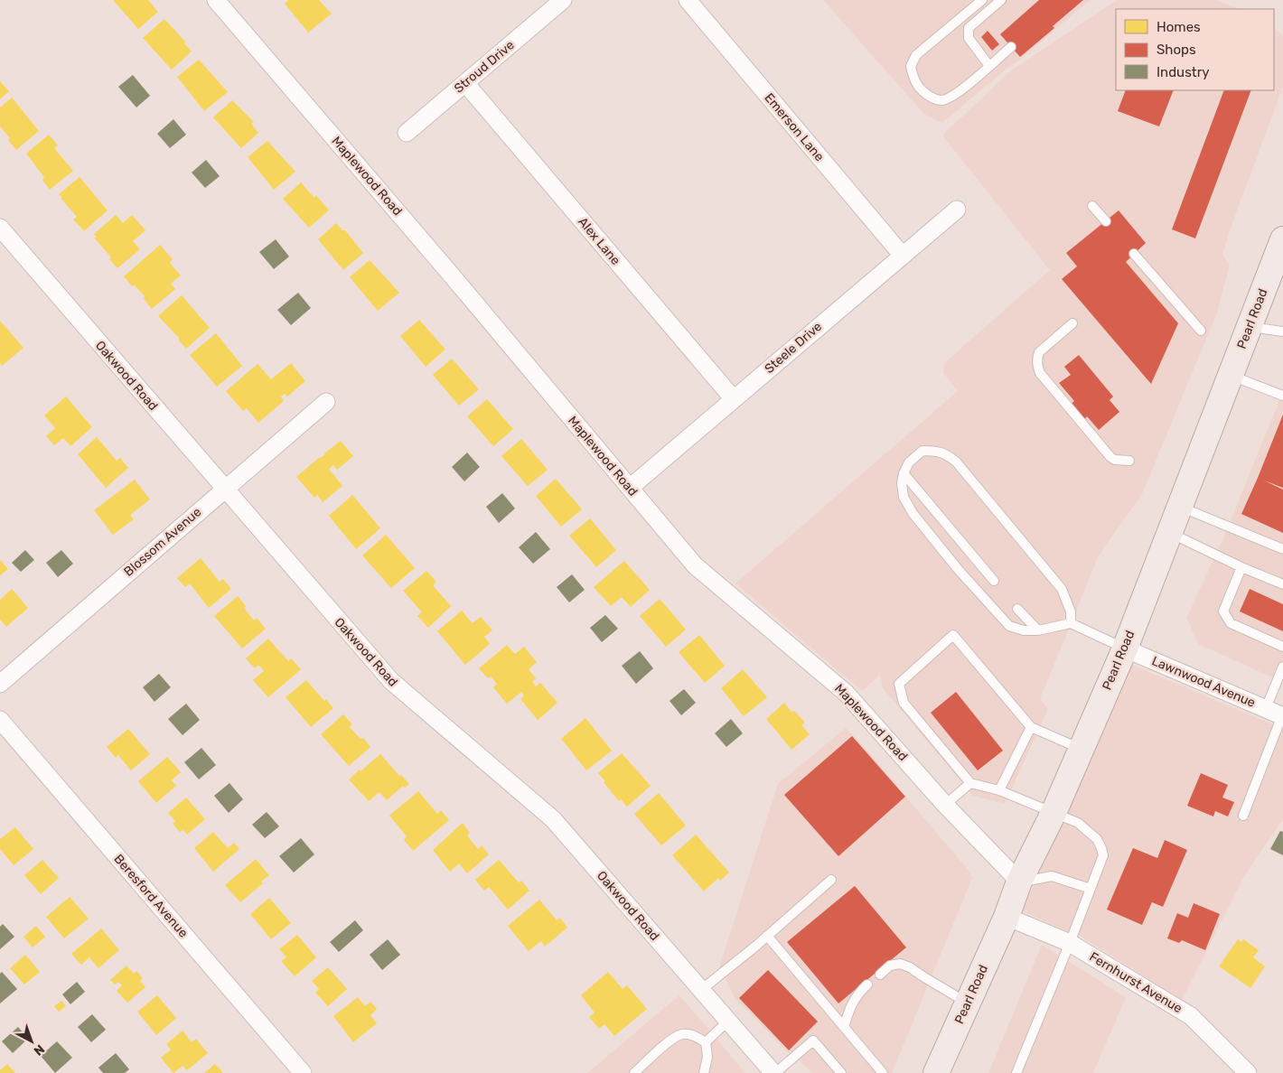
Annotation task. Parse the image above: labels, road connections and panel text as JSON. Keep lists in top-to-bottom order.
{
  "streets": {
    "main road": ["Pearl Road"],
    "street": [
      "Stroud Drive",
      "Emerson Lane",
      "Maplewood Road",
      "Alex Lane",
      "Steele Drive",
      "Oakwood Road",
      "Blossom Avenue",
      "Lawnwood Avenue",
      "Beresford Avenue",
      "Fernhurst Avenue"
    ]
  },
  "crossings": [
    ["Stroud Drive", "Alex Lane"],
    ["Emerson Lane", "Steele Drive"],
    ["Maplewood Road", "Pearl Road"],
    ["Maplewood Road", "Steele Drive"],
    ["Alex Lane", "Steele Drive"],
    ["Pearl Road", "Lawnwood Avenue"],
    ["Pearl Road", "Fernhurst Avenue"],
    ["Oakwood Road", "Blossom Avenue"]
  ],
  "legend": ["Homes", "Shops", "Industry"],
  "north": "bottom right"
}
